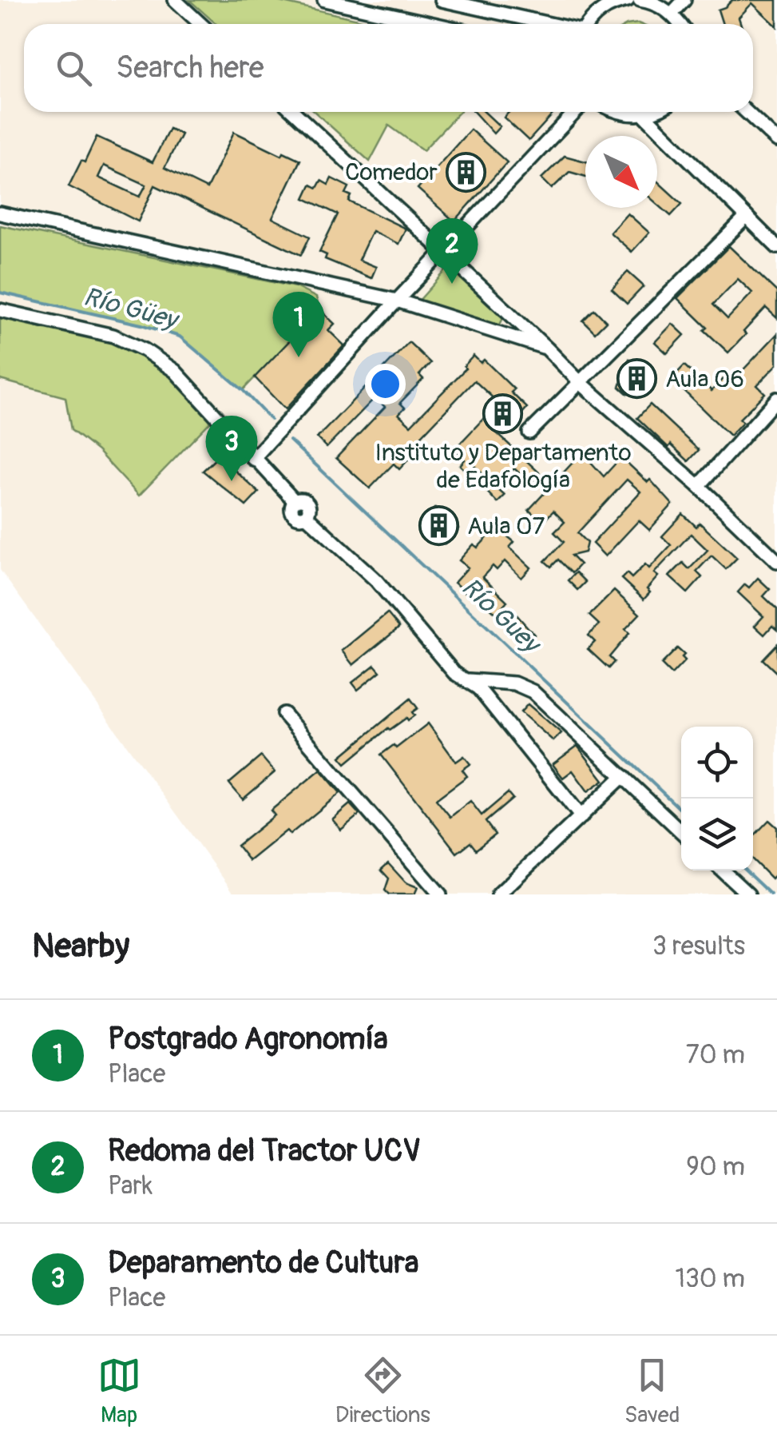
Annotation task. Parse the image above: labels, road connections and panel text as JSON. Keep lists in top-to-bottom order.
{
  "water": ["Río Güey", "Río Guey"],
  "places": {
    "building": [
      "Comedor",
      "Aula 06",
      "Instituto y Departamento de Edafología",
      "Aula 07"
    ]
  },
  "north": "bottom right",
  "page": {
    "search": "Search here",
    "pins": ["2", "1", "3"],
    "heading": ["Nearby", "3 results"],
    "list": [
      {
        "mark": "1",
        "name": "Postgrado Agronomía",
        "note": "Place",
        "value": "70 m"
      },
      {
        "mark": "2",
        "name": "Redoma del Tractor UCV",
        "note": "Park",
        "value": "90 m"
      },
      {
        "mark": "3",
        "name": "Deparamento de Cultura",
        "note": "Place",
        "value": "130 m"
      }
    ],
    "nav": ["Map", "Directions", "Saved"]
  }
}
